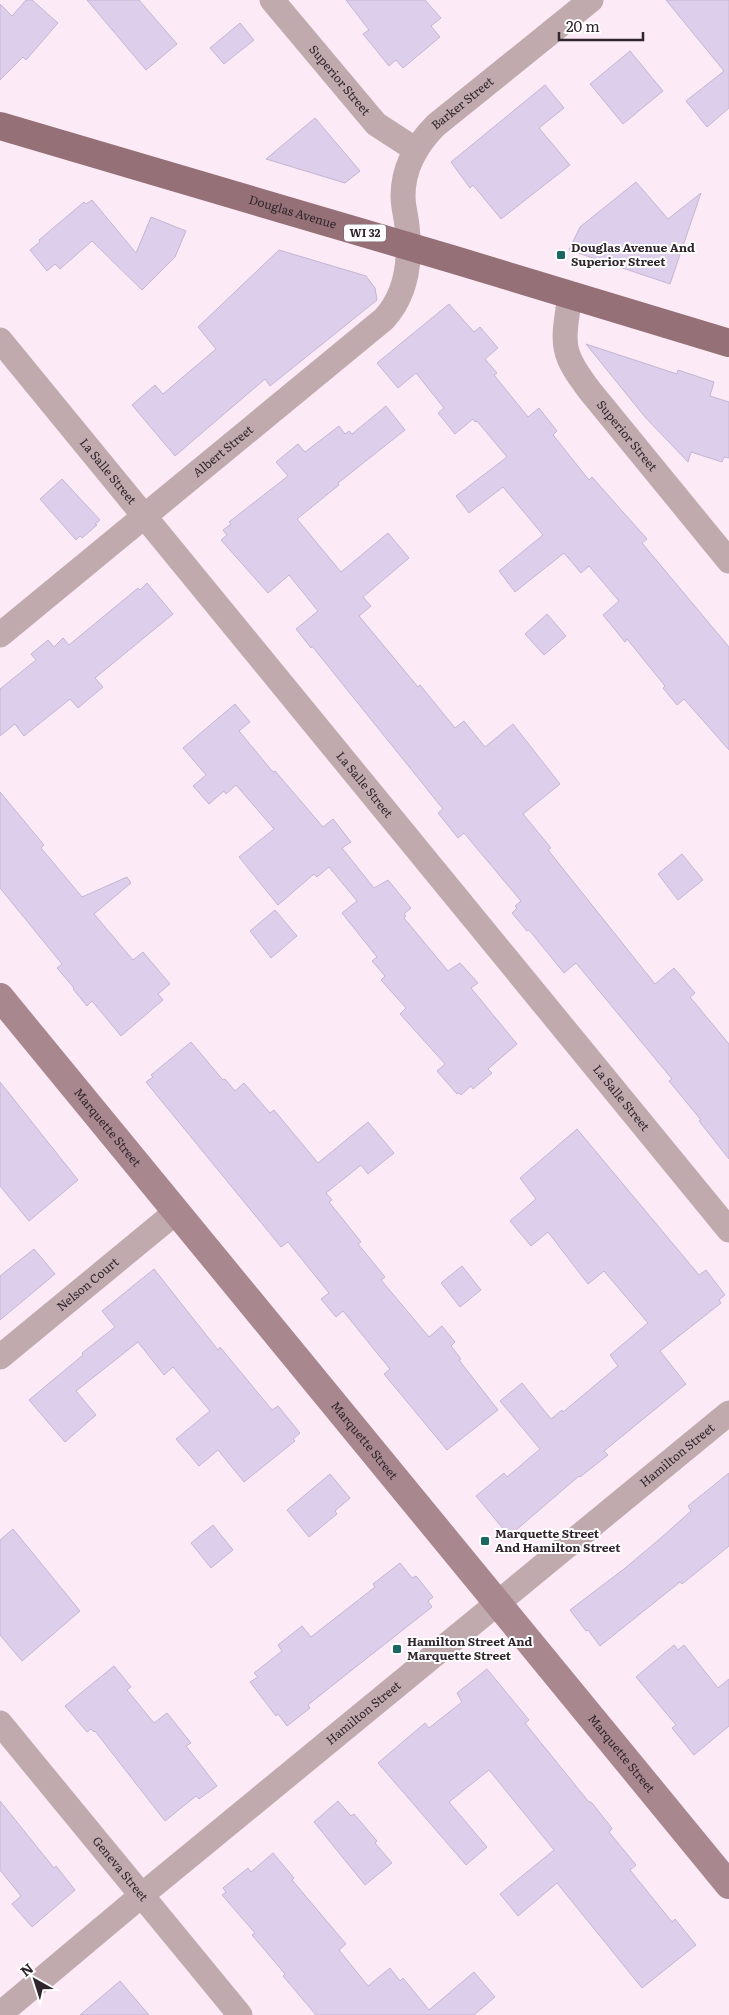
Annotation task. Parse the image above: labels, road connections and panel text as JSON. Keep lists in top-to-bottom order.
{
  "streets": {
    "main road": ["Douglas Avenue", "WI 32"],
    "street": [
      "Superior Street",
      "Barker Street",
      "Albert Street",
      "La Salle Street",
      "Marquette Street",
      "Nelson Court",
      "Hamilton Street",
      "Geneva Street"
    ]
  },
  "crossings": [
    ["Superior Street", "Barker Street"],
    ["Superior Street", "Douglas Avenue"],
    ["Barker Street", "Douglas Avenue"],
    ["Barker Street", "Albert Street"],
    ["Douglas Avenue", "Albert Street"],
    ["Albert Street", "La Salle Street"],
    ["Marquette Street", "Nelson Court"],
    ["Marquette Street", "Hamilton Street"],
    ["Hamilton Street", "Geneva Street"]
  ],
  "places": {
    "transit": ["Douglas Avenue And Superior Street", "Marquette Street And Hamilton Street", "Hamilton Street And Marquette Street"]
  },
  "scale_bar": "20 m",
  "north": "top left"
}
